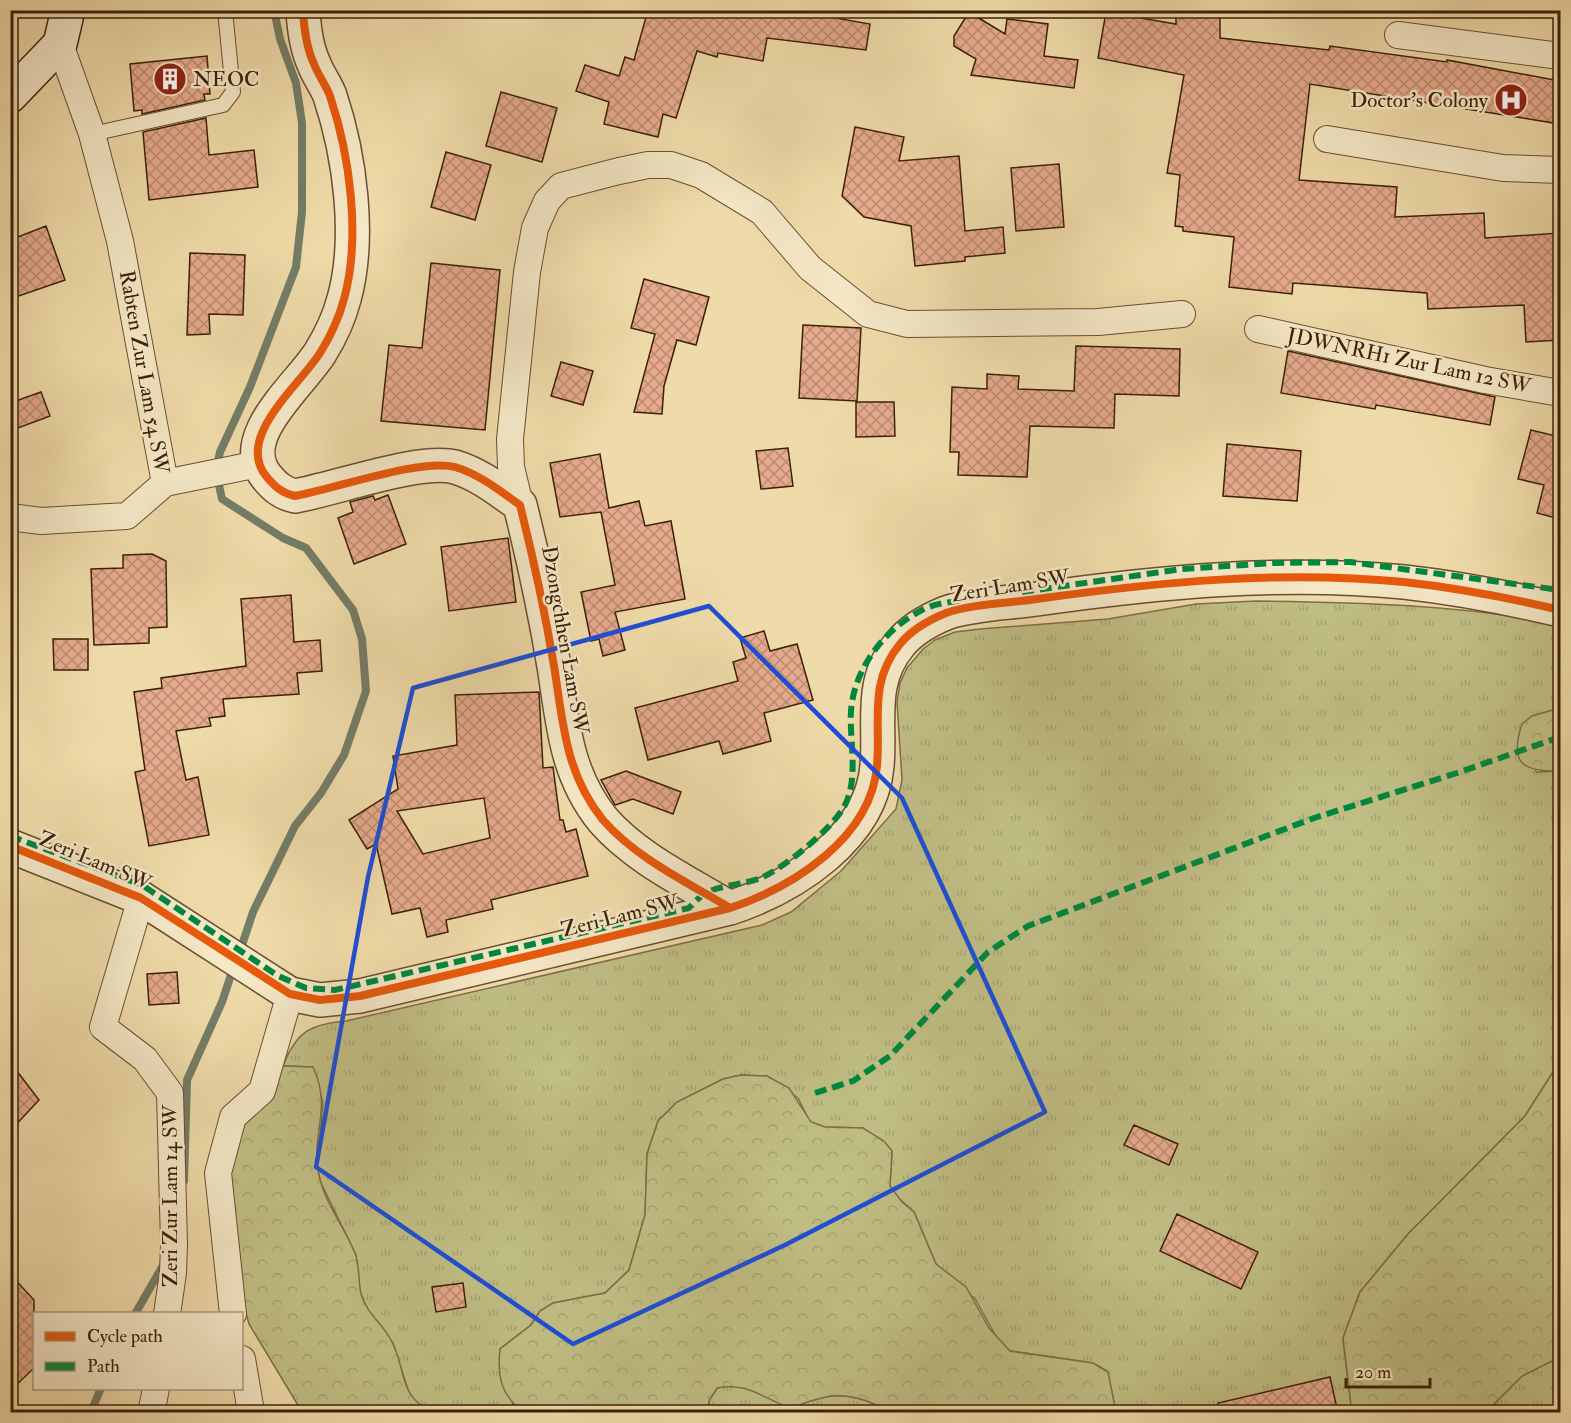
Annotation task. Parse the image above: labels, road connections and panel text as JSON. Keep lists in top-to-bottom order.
{
  "streets": {
    "street": [
      "JDWNRH1 Zur Lam 12 SW",
      "Rabten Zur Lam 54 SW",
      "Zeri Lam SW",
      "Dzongchhen Lam SW",
      "Zeri Zur Lam 14 SW"
    ]
  },
  "crossings": [
    ["Zeri Lam SW", "Dzongchhen Lam SW"],
    ["Zeri Lam SW", "Zeri Zur Lam 14 SW"]
  ],
  "places": {
    "building": ["NEOC"],
    "hospital": ["Doctor’s Colony"]
  },
  "legend": ["Cycle path", "Path"],
  "scale_bar": "20 m"
}
